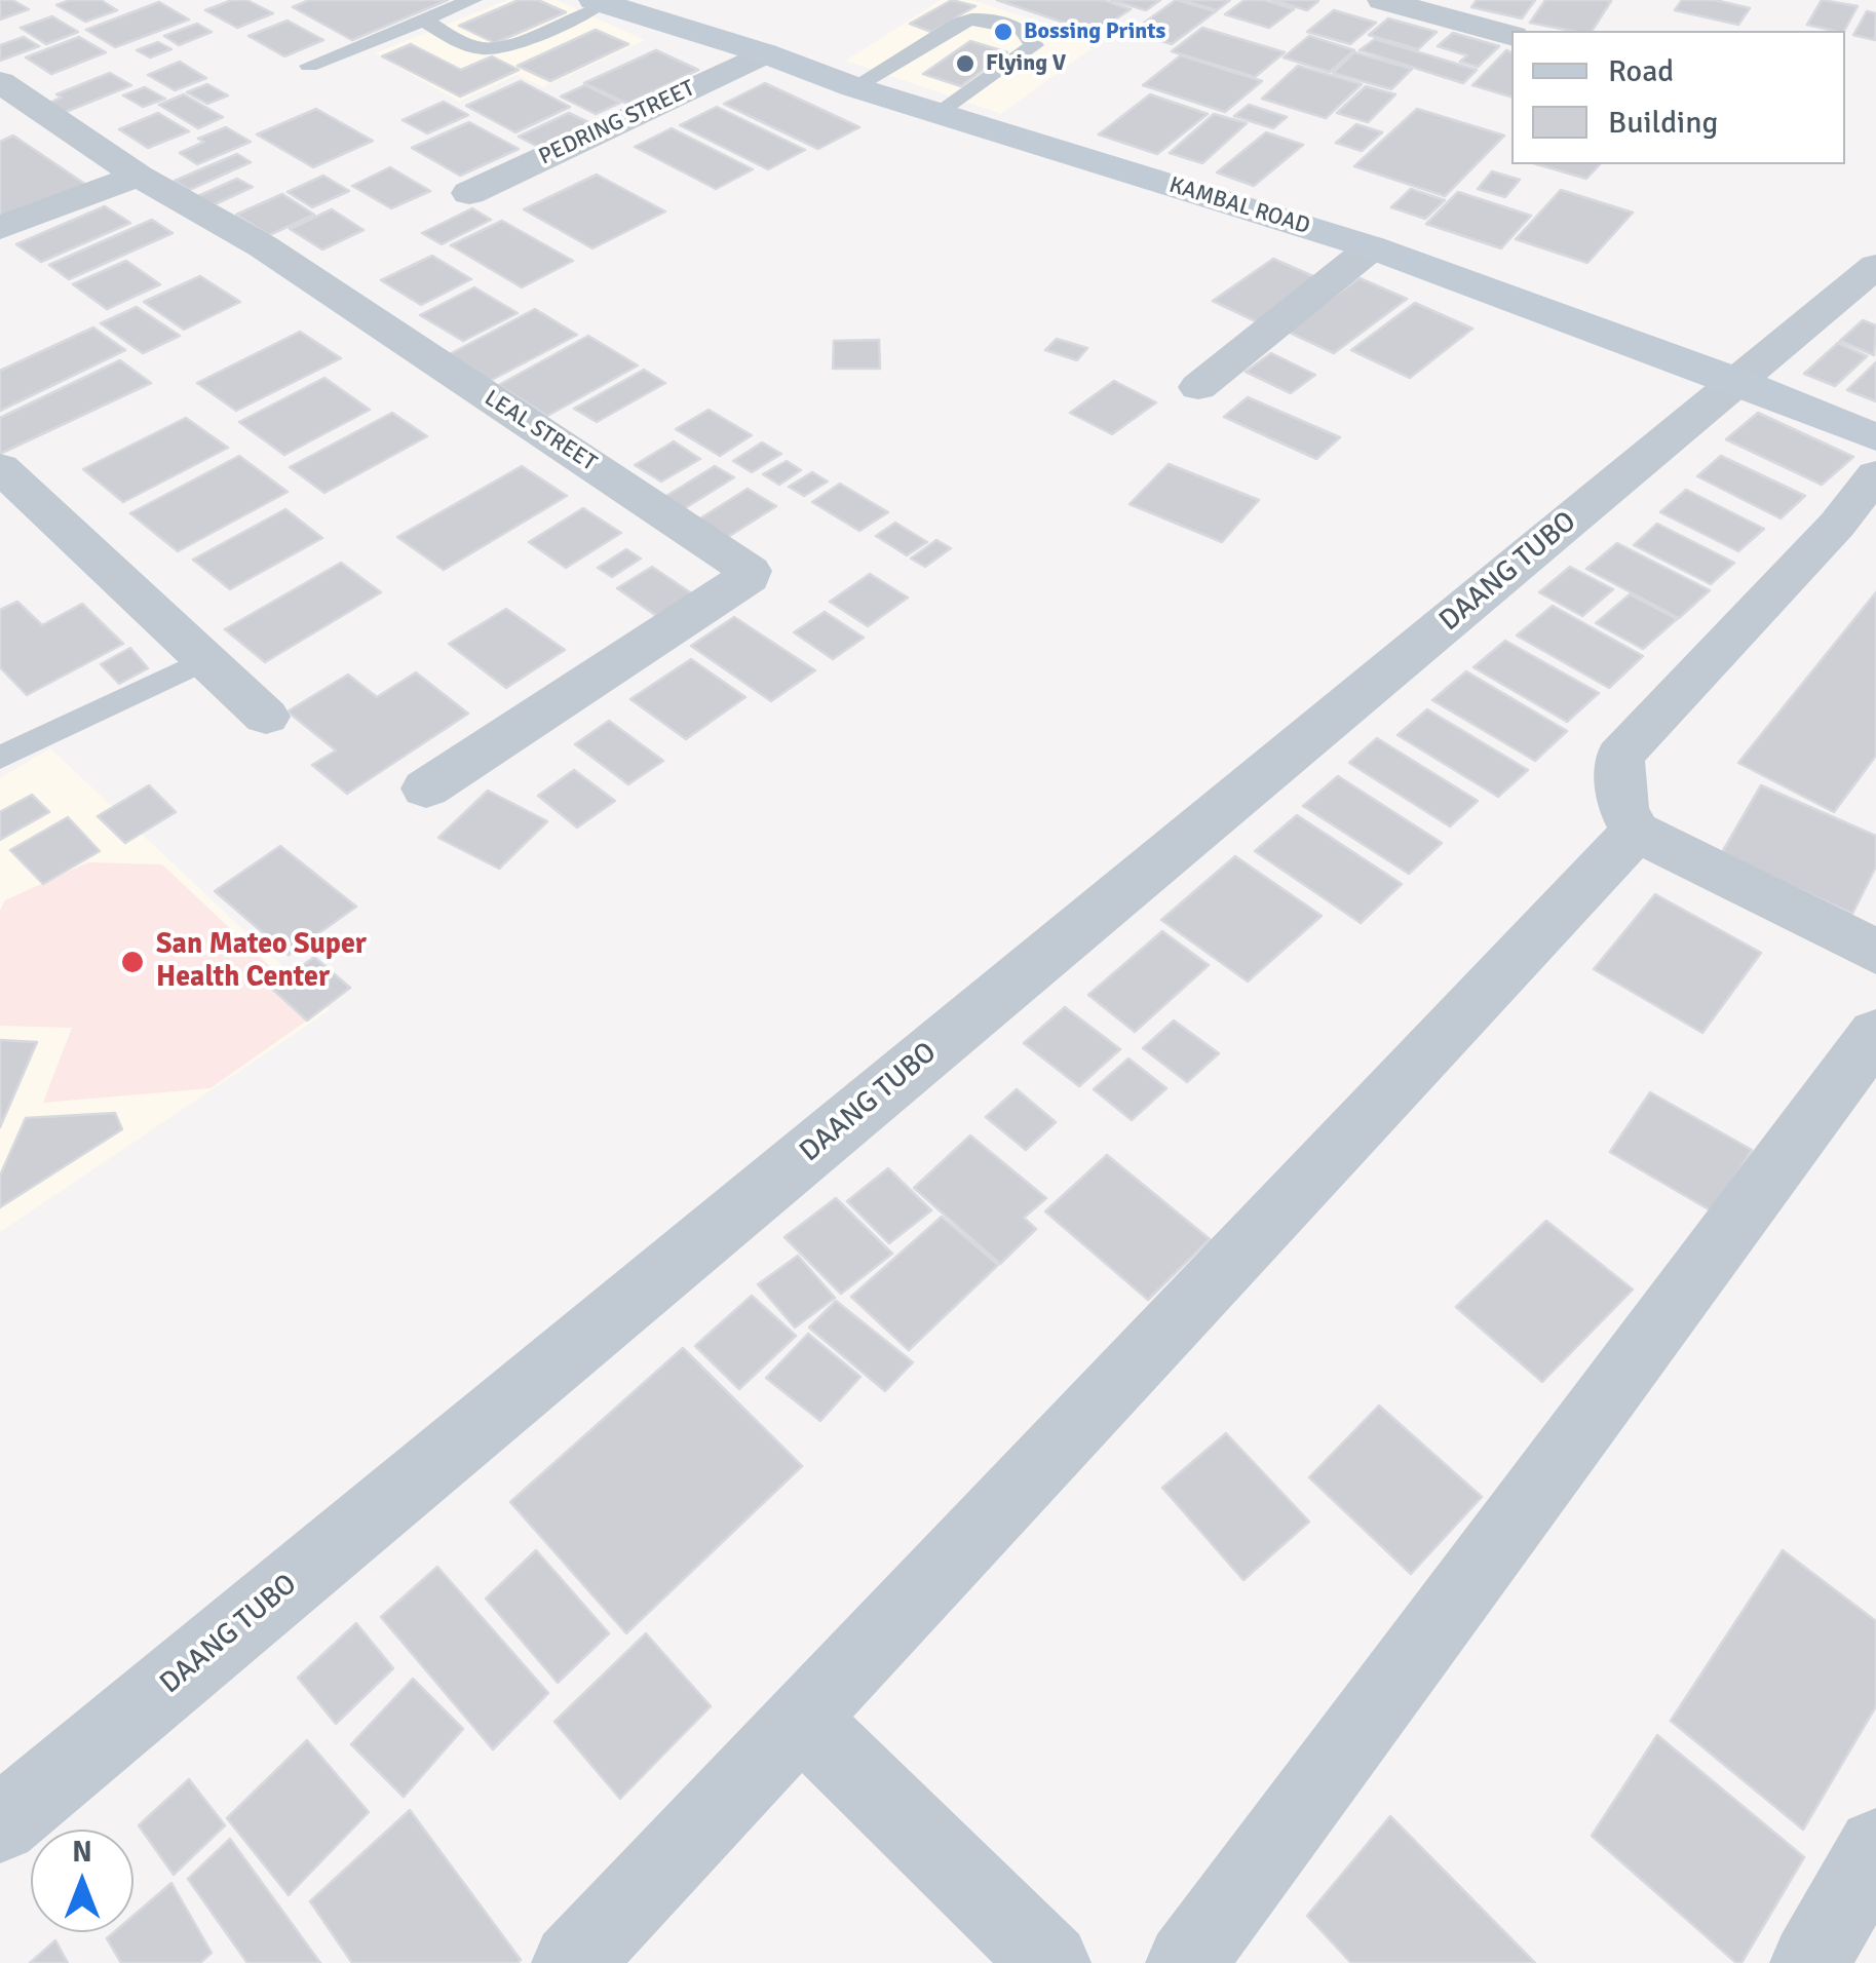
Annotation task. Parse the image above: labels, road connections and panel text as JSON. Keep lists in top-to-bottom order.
{
  "streets": {
    "main road": ["KAMBAL ROAD"],
    "street": ["PEDRING STREET", "LEAL STREET", "DAANG TUBO"]
  },
  "crossings": [
    ["PEDRING STREET", "KAMBAL ROAD"],
    ["KAMBAL ROAD", "DAANG TUBO"]
  ],
  "places": ["Bossing Prints", "Flying V", "San Mateo Super Health Center"],
  "legend": ["Road", "Building"],
  "north": "top"
}
